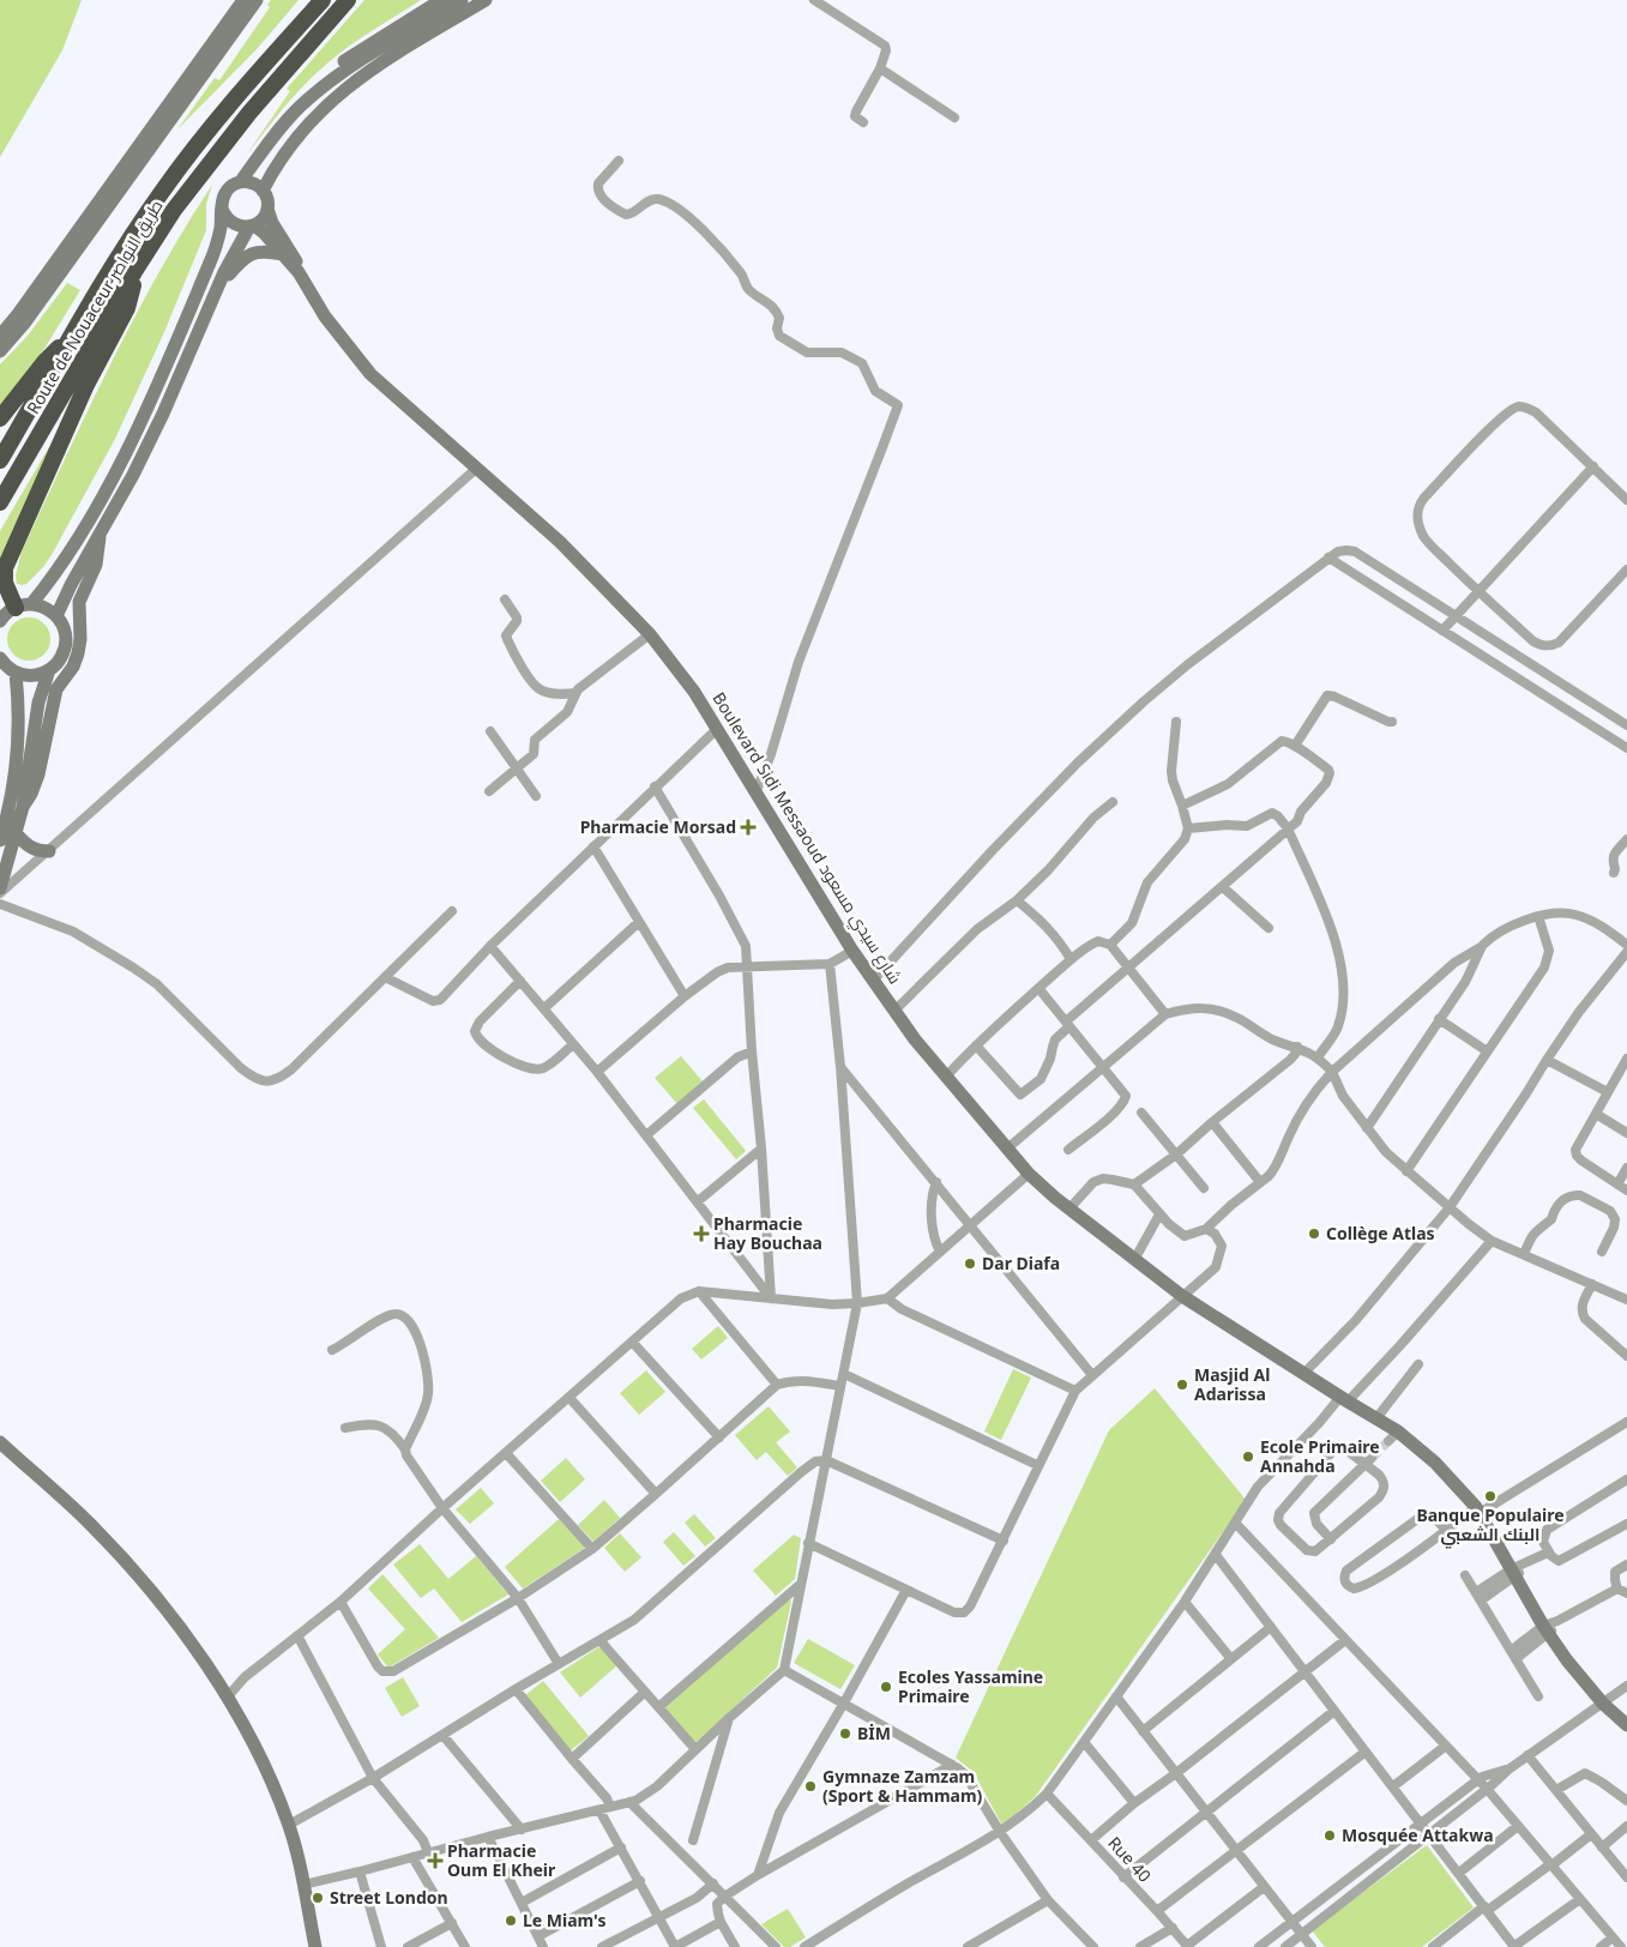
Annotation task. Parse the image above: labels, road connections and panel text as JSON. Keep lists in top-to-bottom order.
{
  "streets": {
    "highway": ["Route de Nouaceur طريق النواصر"],
    "main road": ["Boulevard Sidi Messaoud شارع سيدي مسعود"],
    "street": ["Rue 40"]
  },
  "places": {
    "health": ["Pharmacie Morsad", "Pharmacie Hay Bouchaa", "Pharmacie Oum El Kheir"],
    "other": [
      "Collège Atlas",
      "Dar Diafa",
      "Masjid Al Adarissa",
      "Ecole Primaire Annahda",
      "Banque Populaire البنك الشعبي",
      "Ecoles Yassamine Primaire",
      "BİM",
      "Gymnaze Zamzam (Sport & Hammam)",
      "Mosquée Attakwa",
      "Street London",
      "Le Miam's"
    ]
  }
}
